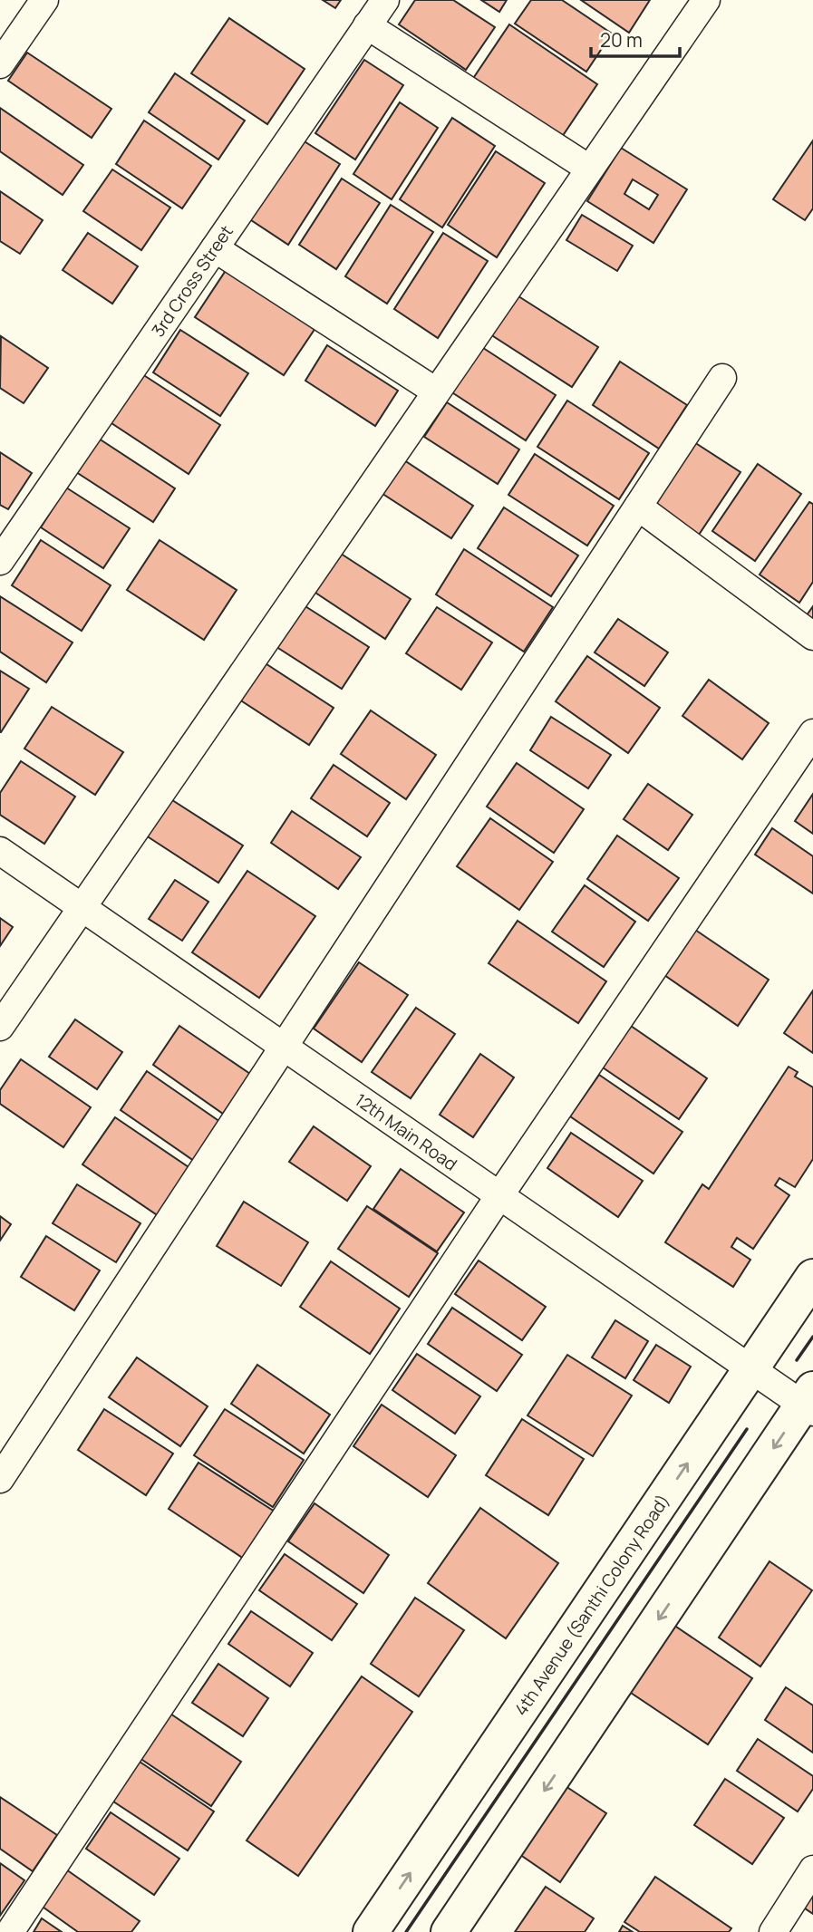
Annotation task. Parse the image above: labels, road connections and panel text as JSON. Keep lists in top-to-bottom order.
{
  "streets": {
    "street": ["3rd Cross Street", "12th Main Road", "4th Avenue (Santhi Colony Road)"]
  },
  "crossings": [
    ["12th Main Road", "4th Avenue (Santhi Colony Road)"]
  ],
  "scale_bar": "20 m"
}
